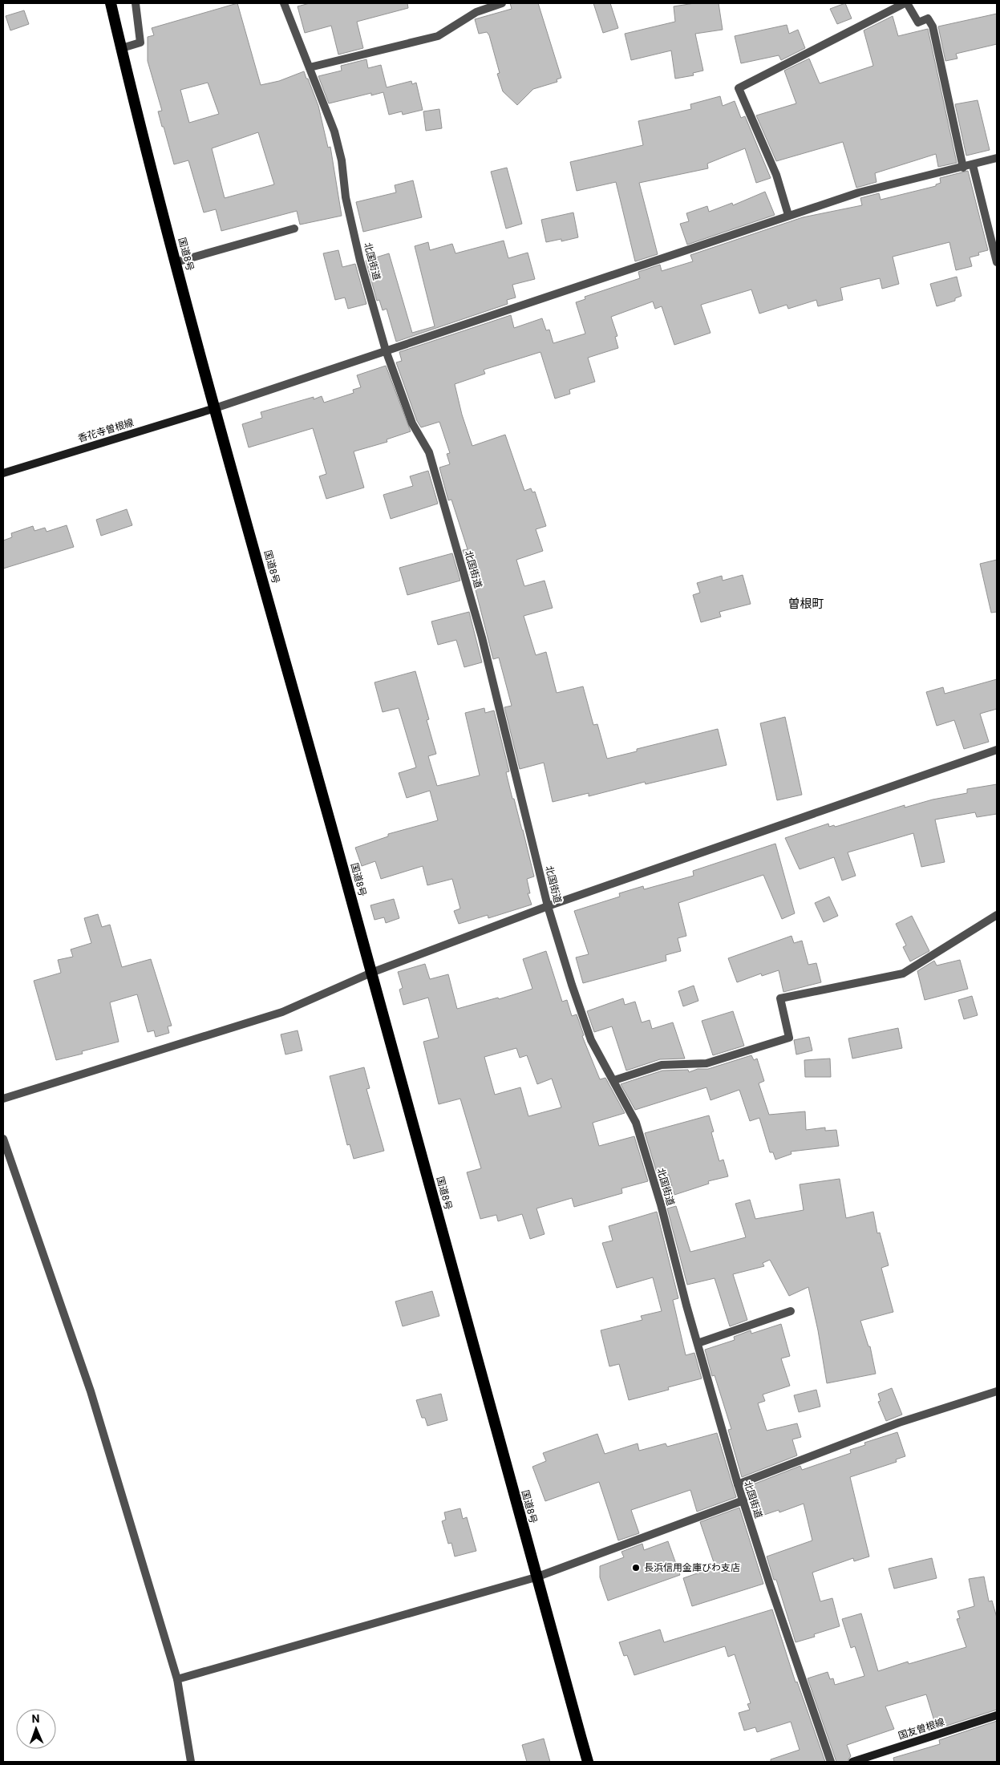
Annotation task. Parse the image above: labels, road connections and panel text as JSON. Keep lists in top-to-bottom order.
{
  "streets": {
    "highway": ["国道8号"],
    "main road": ["香花寺曽根線", "国友曽根線"],
    "street": ["北国街道"]
  },
  "crossings": [
    ["国道8号", "香花寺曽根線"]
  ],
  "districts": ["曽根町"],
  "places": ["長浜信用金庫びわ支店"],
  "north": "top"
}
